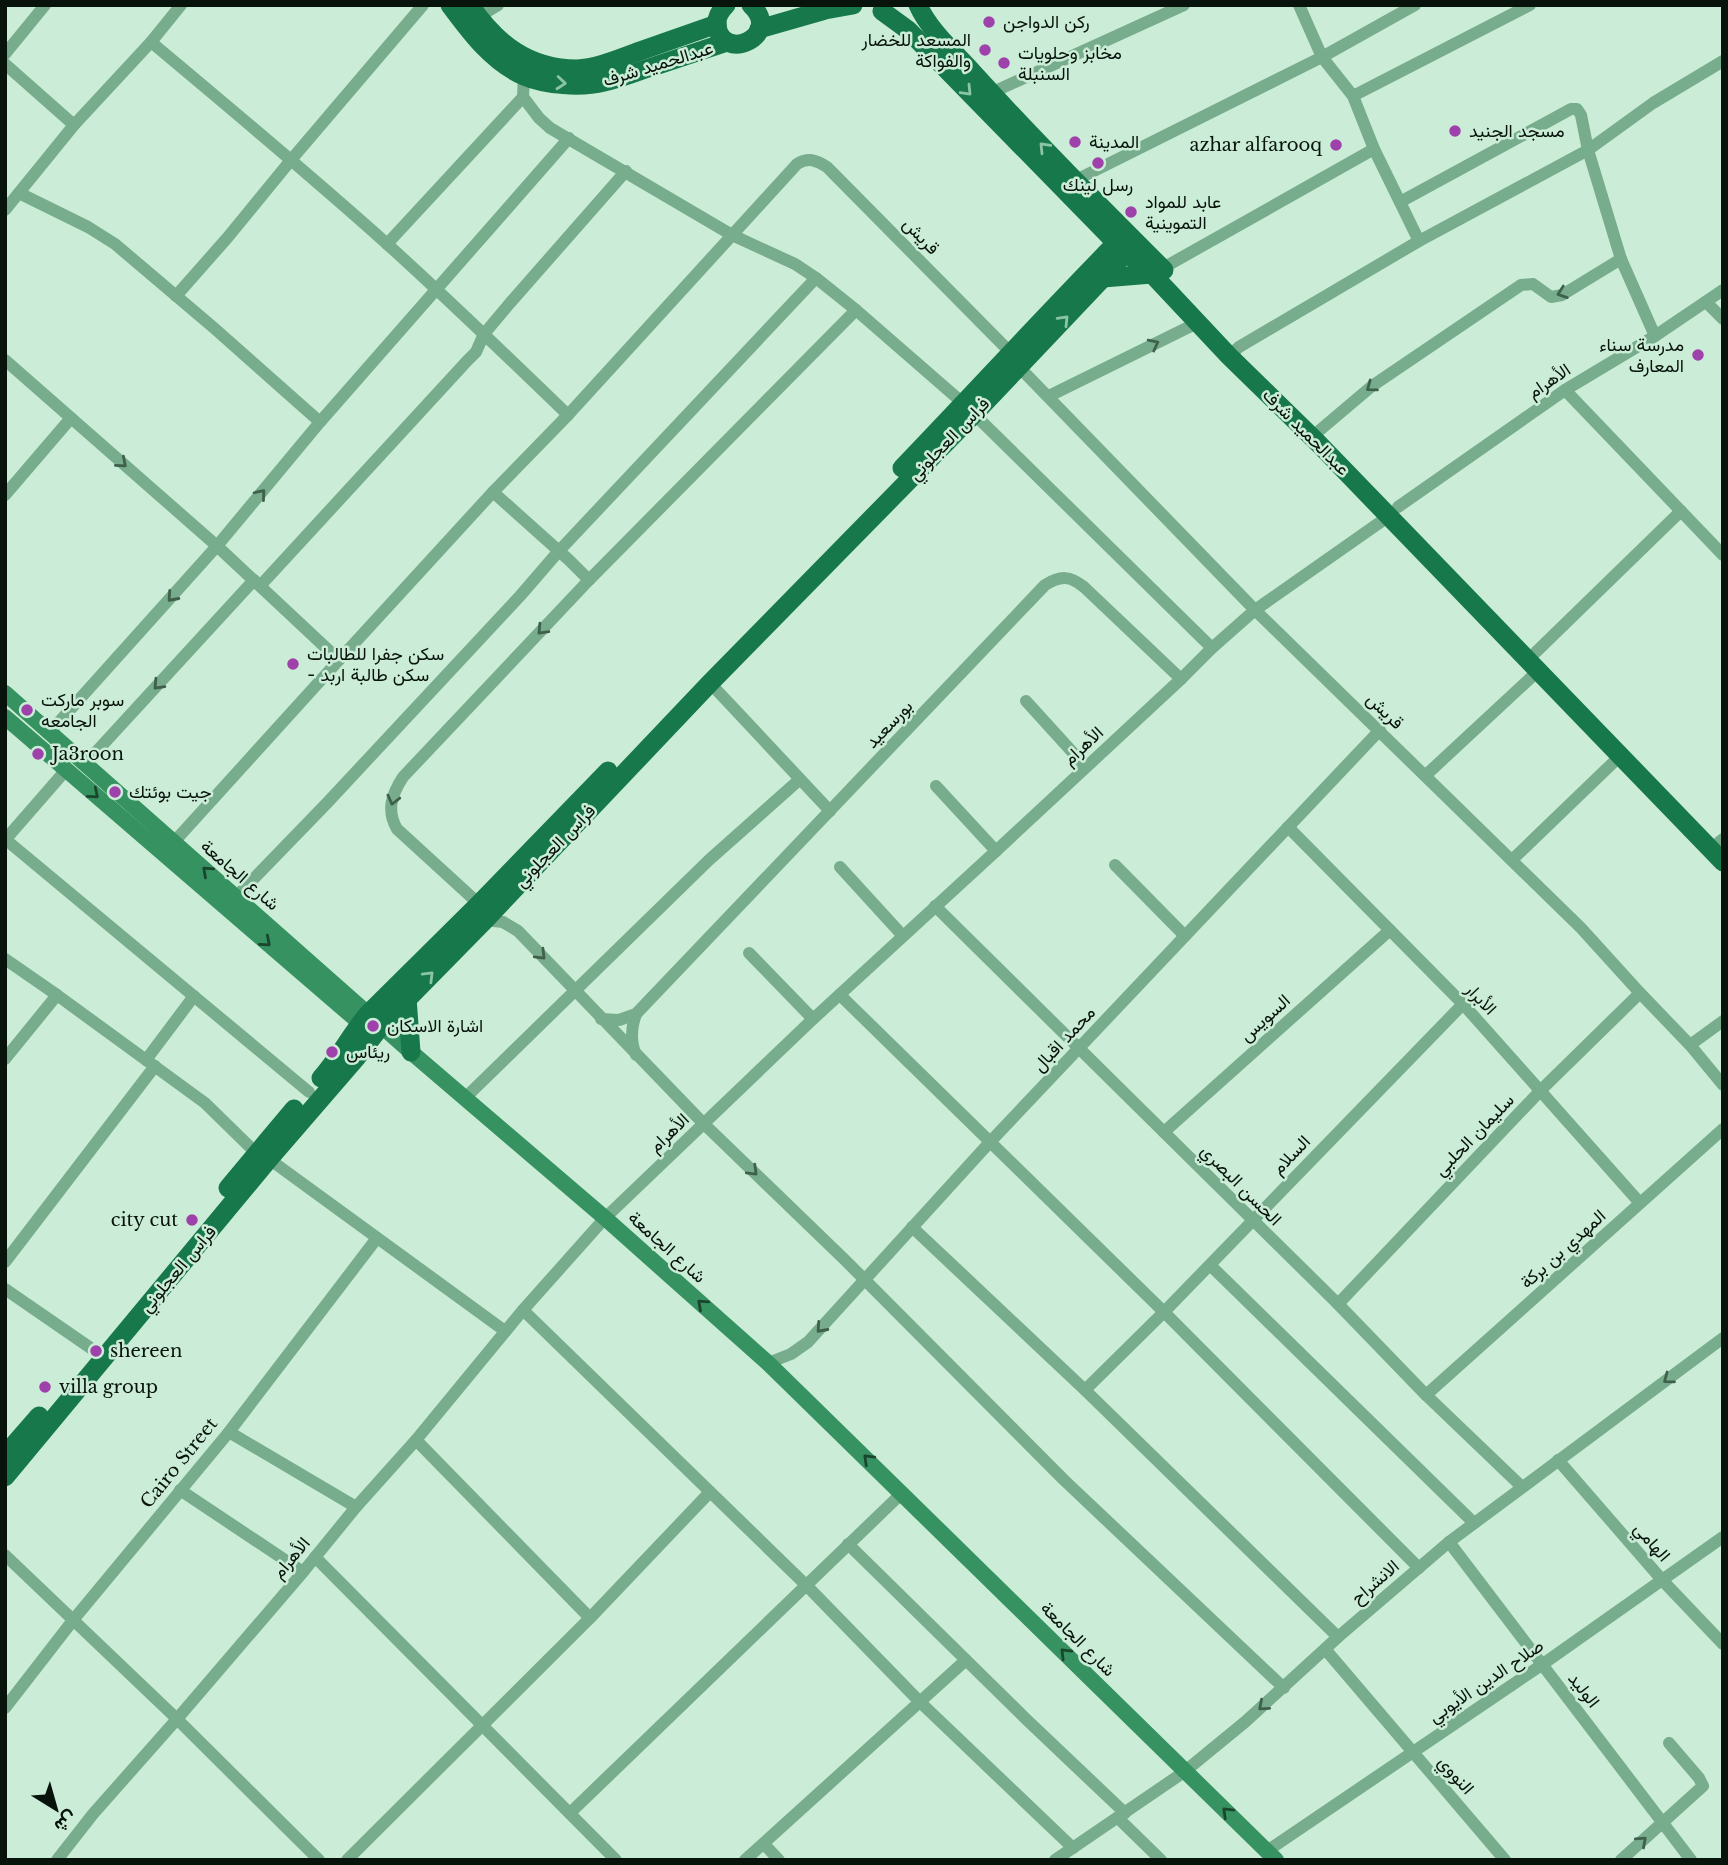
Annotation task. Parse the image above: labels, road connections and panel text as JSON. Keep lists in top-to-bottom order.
{
  "streets": {
    "main road": ["عبدالحميد شرف", "فراس العجلوني", "شارع الجامعة"],
    "street": [
      "قريش",
      "الأهرام",
      "بورسعيد",
      "الأبرار",
      "السويس",
      "محمد اقبال",
      "سليمان الحلبي",
      "السلام",
      "الحسن البصري",
      "المهدي بن بركة",
      "Cairo Street",
      "الهامي",
      "الانشراح",
      "صلاح الدين الأيوبي",
      "الوليد",
      "النووي"
    ]
  },
  "crossings": [
    ["عبدالحميد شرف", "الأهرام"],
    ["عبدالحميد شرف", "فراس العجلوني"],
    ["قريش", "الأهرام"],
    ["قريش", "فراس العجلوني"],
    ["قريش", "محمد اقبال"],
    ["قريش", "سليمان الحلبي"],
    ["الأهرام", "بورسعيد"],
    ["الأهرام", "شارع الجامعة"],
    ["الأهرام", "الحسن البصري"],
    ["فراس العجلوني", "شارع الجامعة"],
    ["شارع الجامعة", "محمد اقبال"],
    ["شارع الجامعة", "الانشراح"],
    ["شارع الجامعة", "صلاح الدين الأيوبي"],
    ["الأبرار", "السويس"],
    ["الأبرار", "محمد اقبال"],
    ["الأبرار", "سليمان الحلبي"],
    ["الأبرار", "السلام"],
    ["الأبرار", "المهدي بن بركة"],
    ["السويس", "الحسن البصري"],
    ["محمد اقبال", "الحسن البصري"],
    ["سليمان الحلبي", "الحسن البصري"],
    ["السلام", "الحسن البصري"],
    ["الحسن البصري", "المهدي بن بركة"],
    ["الحسن البصري", "الانشراح"],
    ["الهامي", "الانشراح"],
    ["الهامي", "صلاح الدين الأيوبي"],
    ["الانشراح", "الوليد"],
    ["الانشراح", "النووي"],
    ["صلاح الدين الأيوبي", "الوليد"],
    ["صلاح الدين الأيوبي", "النووي"]
  ],
  "one_way": ["الانشراح"],
  "places": [
    "ركن الدواجن",
    "المسعد للخضار والفواكة",
    "مخابز وحلويات السنبلة",
    "مسجد الجنيد",
    "المدينة",
    "azhar alfarooq",
    "رسل لينك",
    "عابد للمواد التموينية",
    "مدرسة سناء المعارف",
    "سكن جفرا للطالبات - سكن طالبة اربد",
    "سوبر ماركت الجامعه",
    "Ja3roon",
    "جيت بوئتك",
    "اشارة الاسكان",
    "ريئاس",
    "city cut",
    "shereen",
    "villa group"
  ],
  "north": "bottom right"
}
